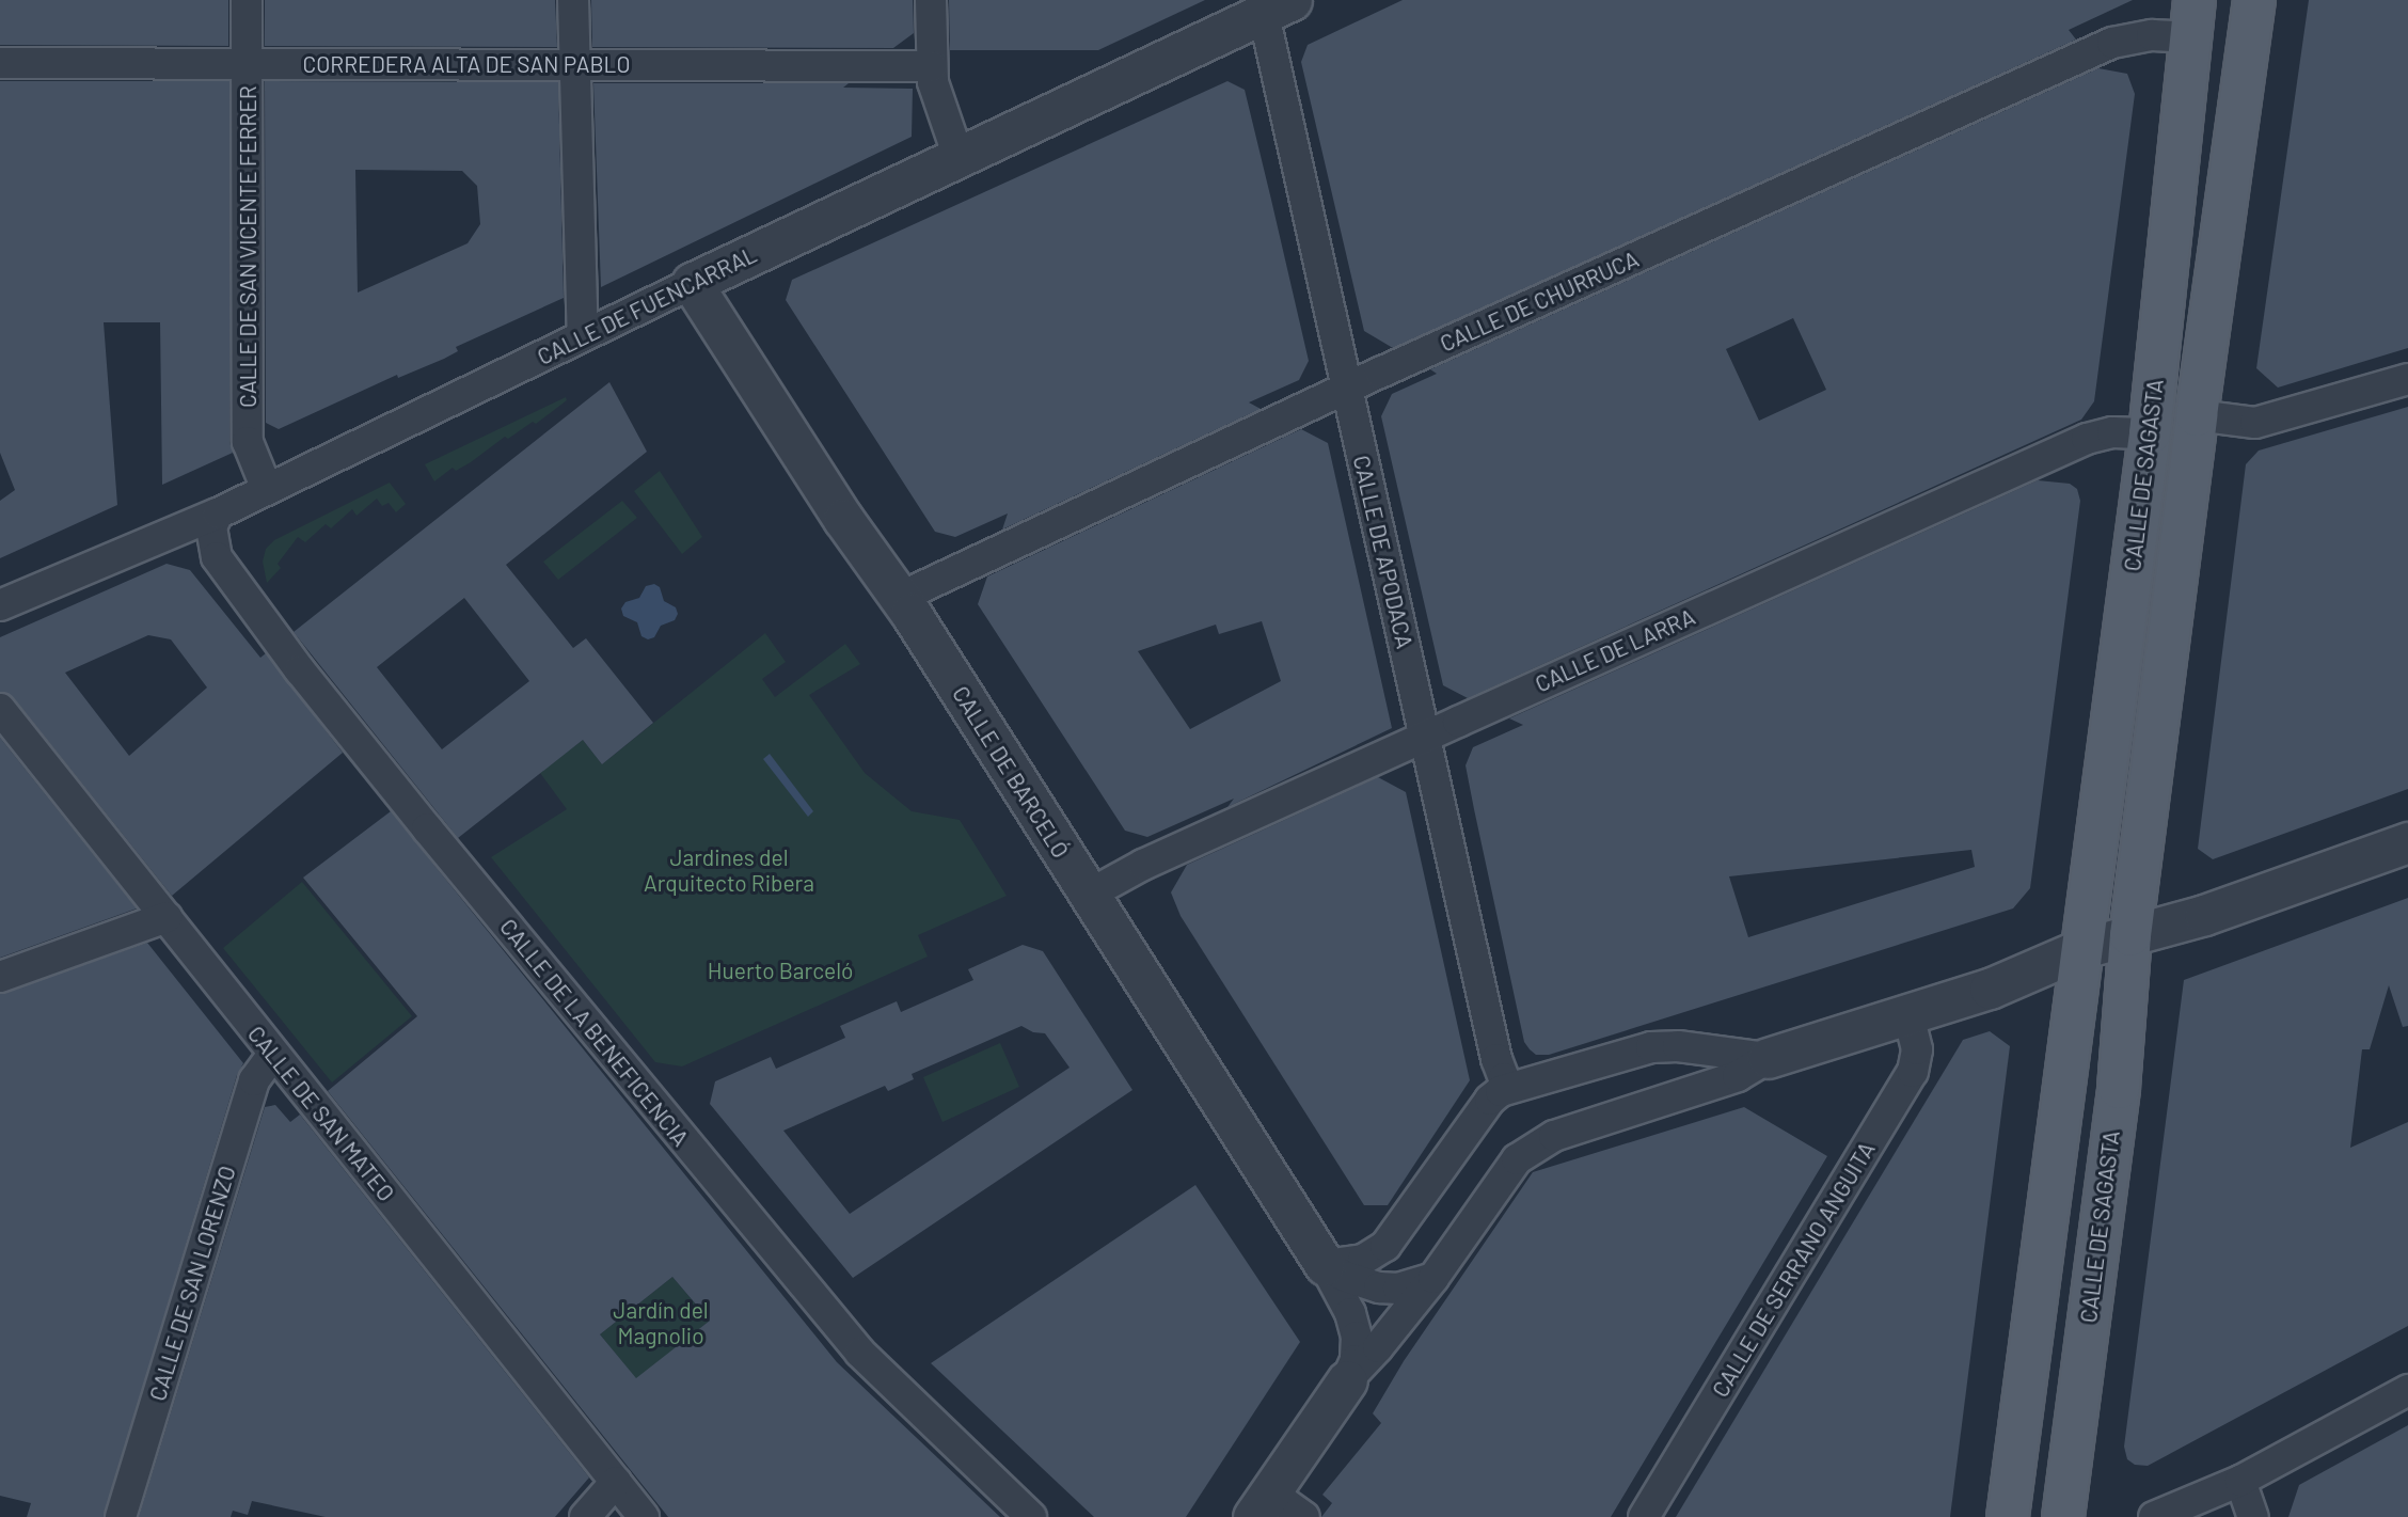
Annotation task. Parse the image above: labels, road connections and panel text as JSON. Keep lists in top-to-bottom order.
{
  "streets": {
    "main road": ["CALLE DE SAGASTA"],
    "street": [
      "CORREDERA ALTA DE SAN PABLO",
      "CALLE DE SAN VICENTE FERRER",
      "CALLE DE CHURRUCA",
      "CALLE DE FUENCARRAL",
      "CALLE DE APODACA",
      "CALLE DE LARRA",
      "CALLE DE BARCELÓ",
      "CALLE DE LA BENEFICENCIA",
      "CALLE DE SAN MATEO",
      "CALLE DE SERRANO ANGUITA",
      "CALLE DE SAN LORENZO"
    ]
  },
  "crossings": [
    ["CORREDERA ALTA DE SAN PABLO", "CALLE DE SAN VICENTE FERRER"],
    ["CALLE DE SAN VICENTE FERRER", "CALLE DE FUENCARRAL"],
    ["CALLE DE CHURRUCA", "CALLE DE SAGASTA"],
    ["CALLE DE CHURRUCA", "CALLE DE APODACA"],
    ["CALLE DE CHURRUCA", "CALLE DE BARCELÓ"],
    ["CALLE DE FUENCARRAL", "CALLE DE APODACA"],
    ["CALLE DE FUENCARRAL", "CALLE DE BARCELÓ"],
    ["CALLE DE FUENCARRAL", "CALLE DE LA BENEFICENCIA"],
    ["CALLE DE SAGASTA", "CALLE DE LARRA"],
    ["CALLE DE APODACA", "CALLE DE LARRA"],
    ["CALLE DE LARRA", "CALLE DE BARCELÓ"],
    ["CALLE DE SAN MATEO", "CALLE DE SAN LORENZO"]
  ],
  "parks": ["Jardines del Arquitecto Ribera", "Huerto Barceló", "Jardín del Magnolio"]
}
